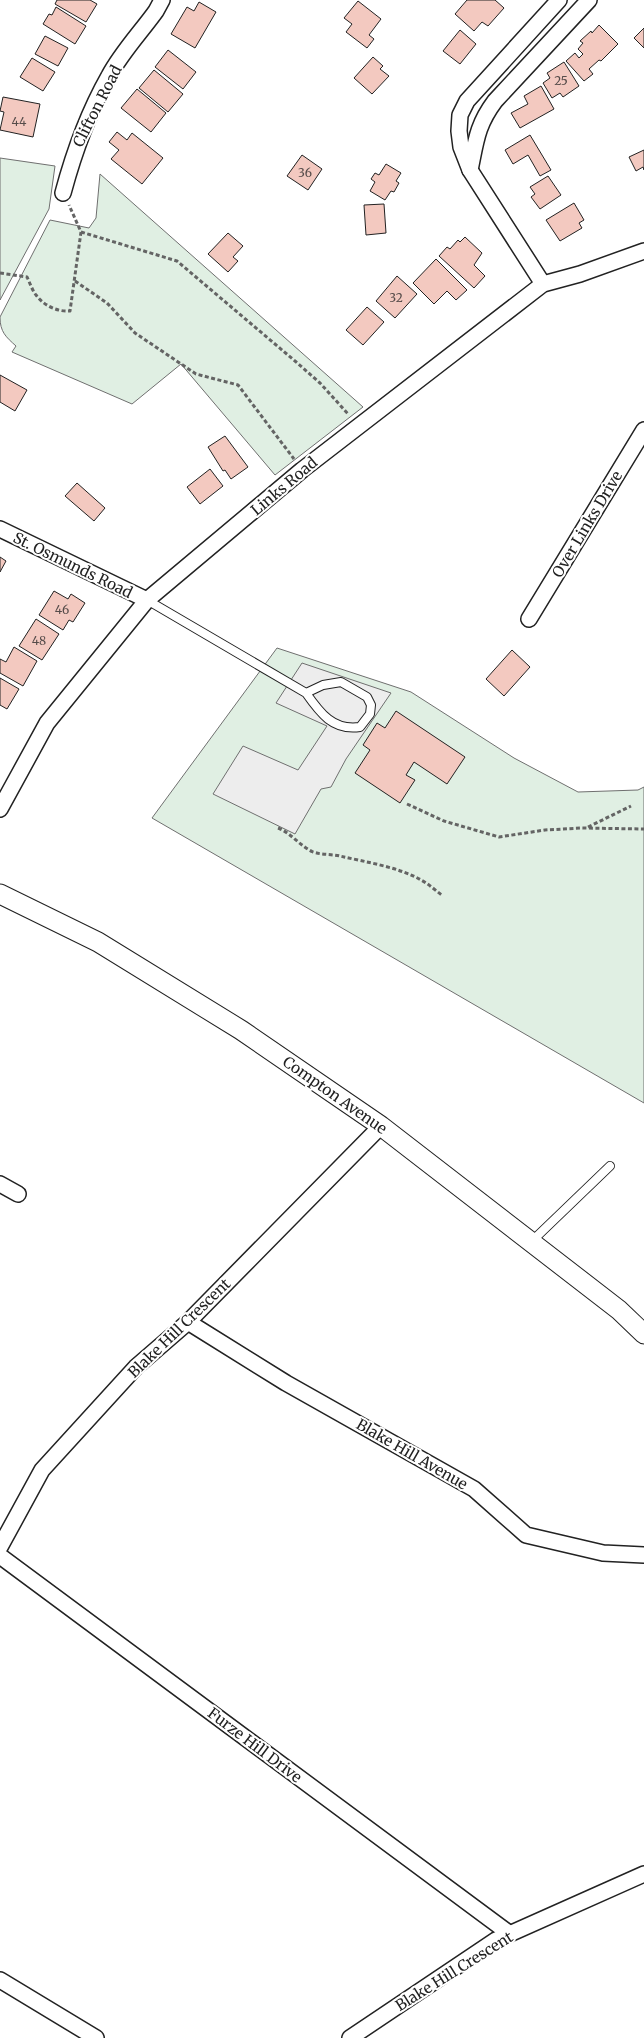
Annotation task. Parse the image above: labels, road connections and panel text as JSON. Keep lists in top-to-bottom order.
{
  "streets": {
    "street": [
      "Clifton Road",
      "Links Road",
      "Over Links Drive",
      "St. Osmunds Road",
      "Compton Avenue",
      "Blake Hill Crescent",
      "Blake Hill Avenue",
      "Furze Hill Drive"
    ]
  },
  "crossings": [
    ["Links Road", "St. Osmunds Road"],
    ["Compton Avenue", "Blake Hill Crescent"],
    ["Blake Hill Crescent", "Blake Hill Avenue"],
    ["Blake Hill Crescent", "Furze Hill Drive"]
  ],
  "house_numbers": [
    "25",
    "44",
    "36",
    "32",
    "46",
    "48"
  ]
}
